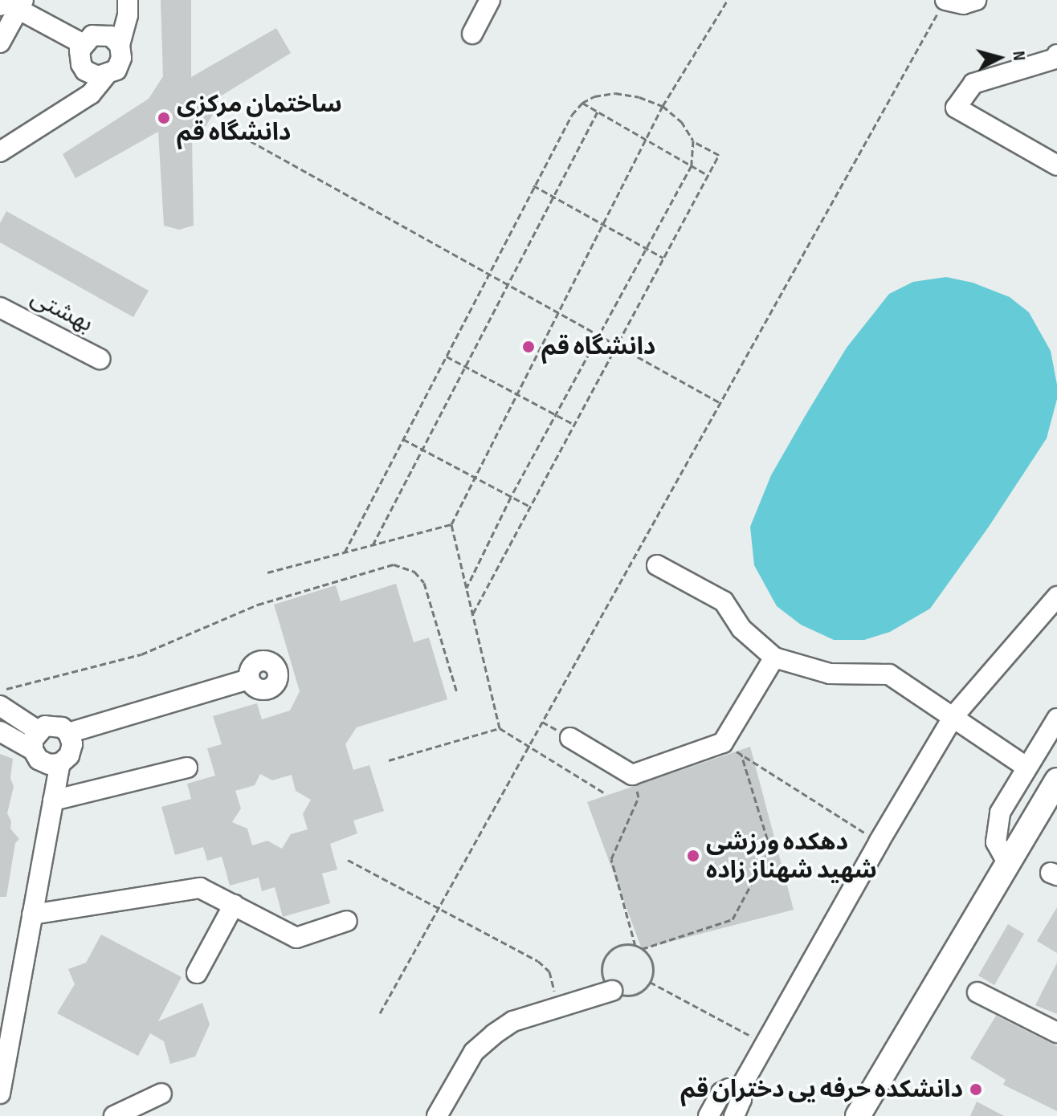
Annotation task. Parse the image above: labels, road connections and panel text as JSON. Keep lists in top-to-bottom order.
{
  "streets": {
    "street": ["بهشتی"]
  },
  "places": [
    "ساختمان مرکزی دانشگاه قم",
    "دانشگاه قم",
    "دهکده ورزشی شهید شهناز زاده",
    "دانشکده حرفه یی دختران قم"
  ],
  "north": "right"
}
